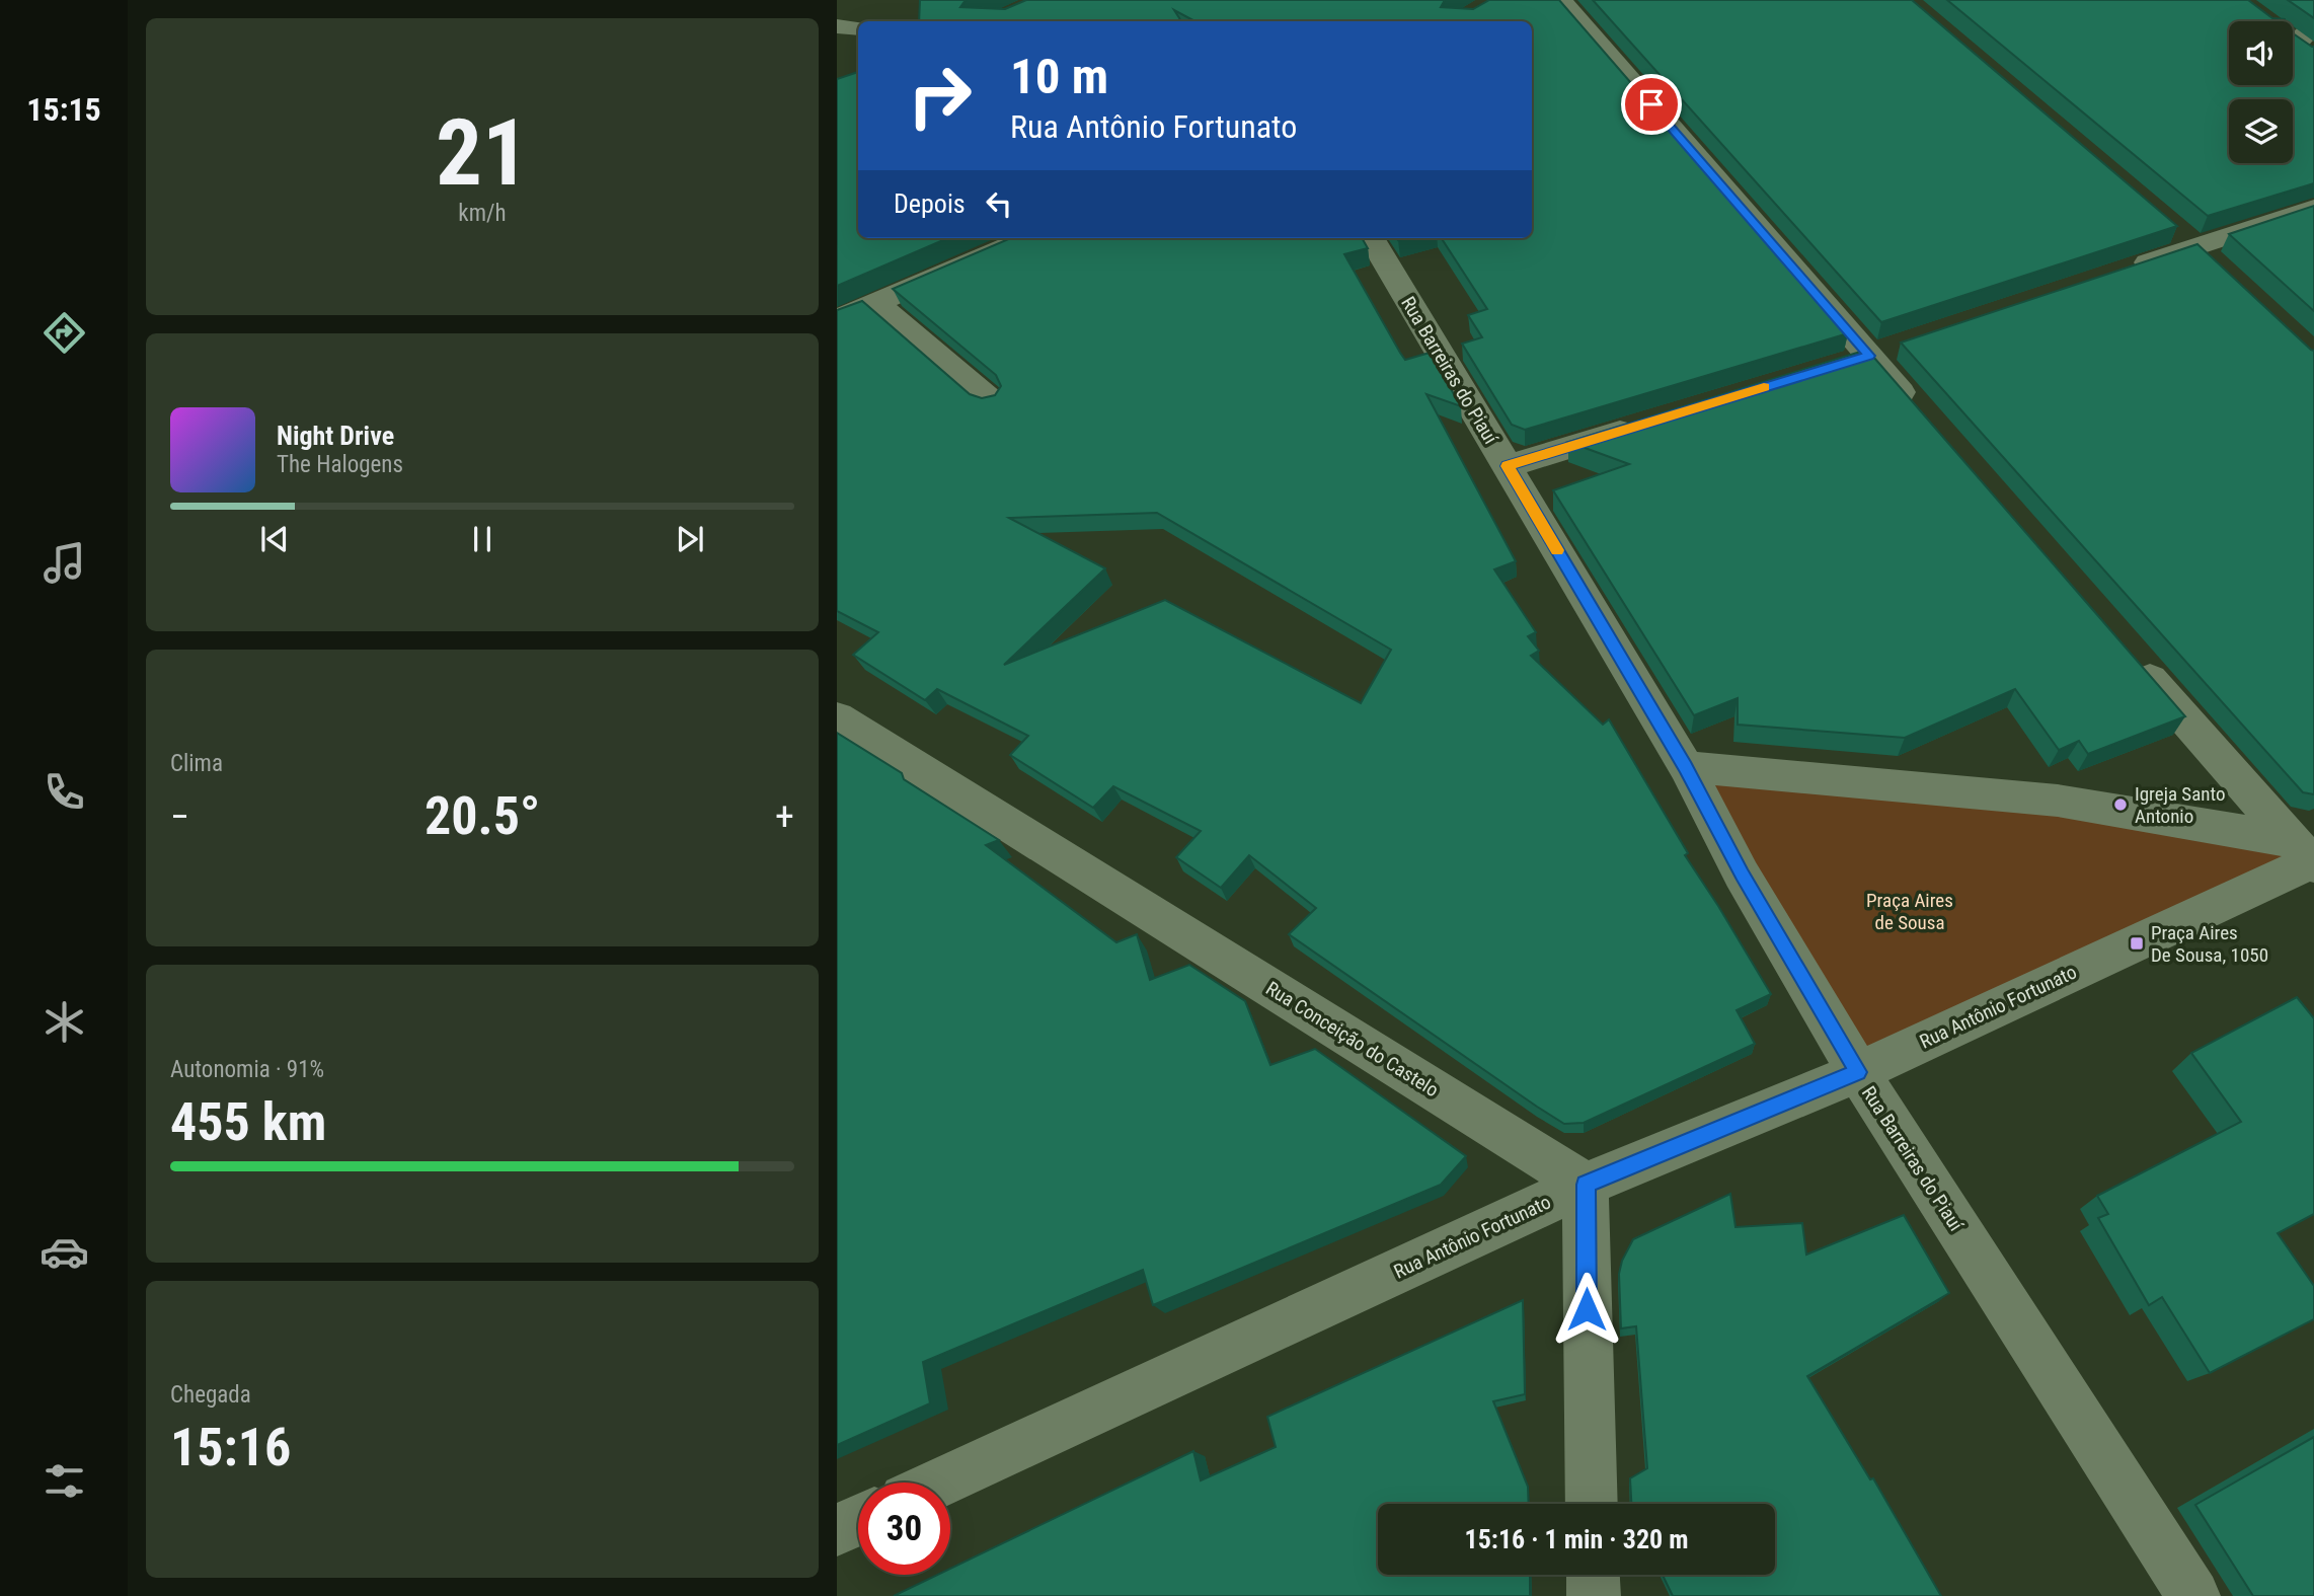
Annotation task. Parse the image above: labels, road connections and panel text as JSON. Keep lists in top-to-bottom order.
{
  "streets": {
    "street": ["Rua Barreiras do Piauí", "Rua Antônio Fortunato", "Rua Conceição do Castelo"]
  },
  "crossings": [
    ["Rua Barreiras do Piauí", "Rua Antônio Fortunato"],
    ["Rua Antônio Fortunato", "Rua Conceição do Castelo"]
  ],
  "parks": ["Praça Aires de Sousa"],
  "places": {
    "other": ["Igreja Santo Antonio"],
    "transit": ["Praça Aires De Sousa, 1050"]
  },
  "page": {
    "tabs": "15:15",
    "tile": [
      ["21", "km/h"],
      "Clima",
      ["Autonomia · 91%", "455 km"],
      ["Chegada", "15:16"]
    ],
    "turn": ["10 m", "Rua Antônio Fortunato"],
    "then": "Depois",
    "song": ["Night Drive", "The Halogens"],
    "heat": ["−", "20.5°", "+"],
    "limit": "30",
    "trip": "15:16 · 1 min · 320 m"
  }
}
